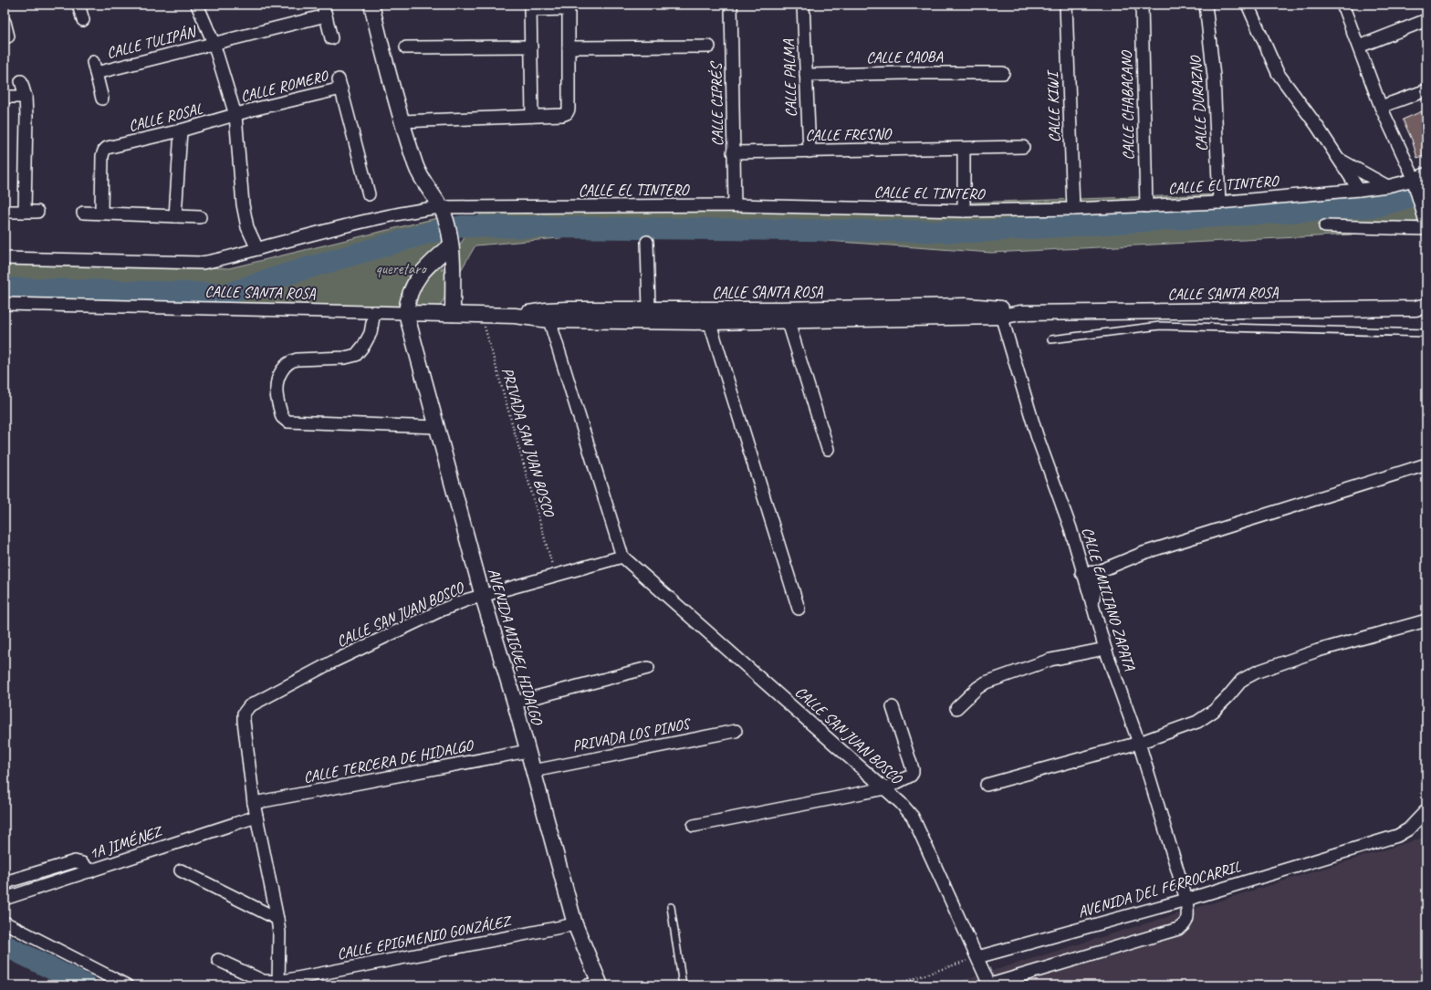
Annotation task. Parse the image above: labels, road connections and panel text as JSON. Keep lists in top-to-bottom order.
{
  "streets": {
    "street": [
      "CALLE TULIPÁN",
      "CALLE CAOBA",
      "CALLE PALMA",
      "CALLE ROMERO",
      "CALLE DURAZNO",
      "CALLE CIPRÉS",
      "CALLE CHABACANO",
      "CALLE KIWI",
      "CALLE ROSAL",
      "CALLE FRESNO",
      "CALLE EL TINTERO",
      "CALLE SANTA ROSA",
      "CALLE EMILIANO ZAPATA",
      "CALLE SAN JUAN BOSCO",
      "AVENIDA MIGUEL HIDALGO",
      "PRIVADA LOS PINOS",
      "CALLE TERCERA DE HIDALGO",
      "1A JIMÉNEZ",
      "AVENIDA DEL FERROCARRIL",
      "CALLE EPIGMENIO GONZÁLEZ"
    ],
    "path": ["PRIVADA SAN JUAN BOSCO"]
  },
  "crossings": [
    ["CALLE CAOBA", "CALLE PALMA"],
    ["CALLE PALMA", "CALLE FRESNO"],
    ["CALLE ROMERO", "CALLE ROSAL"],
    ["CALLE DURAZNO", "CALLE EL TINTERO"],
    ["CALLE CIPRÉS", "CALLE FRESNO"],
    ["CALLE CIPRÉS", "CALLE EL TINTERO"],
    ["CALLE CHABACANO", "CALLE EL TINTERO"],
    ["CALLE KIWI", "CALLE EL TINTERO"],
    ["CALLE SANTA ROSA", "PRIVADA SAN JUAN BOSCO"],
    ["CALLE SANTA ROSA", "CALLE EMILIANO ZAPATA"],
    ["CALLE SANTA ROSA", "AVENIDA MIGUEL HIDALGO"],
    ["PRIVADA SAN JUAN BOSCO", "CALLE SAN JUAN BOSCO"],
    ["CALLE EMILIANO ZAPATA", "CALLE SAN JUAN BOSCO"],
    ["CALLE EMILIANO ZAPATA", "AVENIDA DEL FERROCARRIL"],
    ["CALLE SAN JUAN BOSCO", "AVENIDA MIGUEL HIDALGO"],
    ["CALLE SAN JUAN BOSCO", "CALLE TERCERA DE HIDALGO"],
    ["CALLE SAN JUAN BOSCO", "AVENIDA DEL FERROCARRIL"],
    ["AVENIDA MIGUEL HIDALGO", "PRIVADA LOS PINOS"],
    ["AVENIDA MIGUEL HIDALGO", "CALLE TERCERA DE HIDALGO"],
    ["AVENIDA MIGUEL HIDALGO", "CALLE EPIGMENIO GONZÁLEZ"]
  ],
  "parks": ["queretaro"]
}
